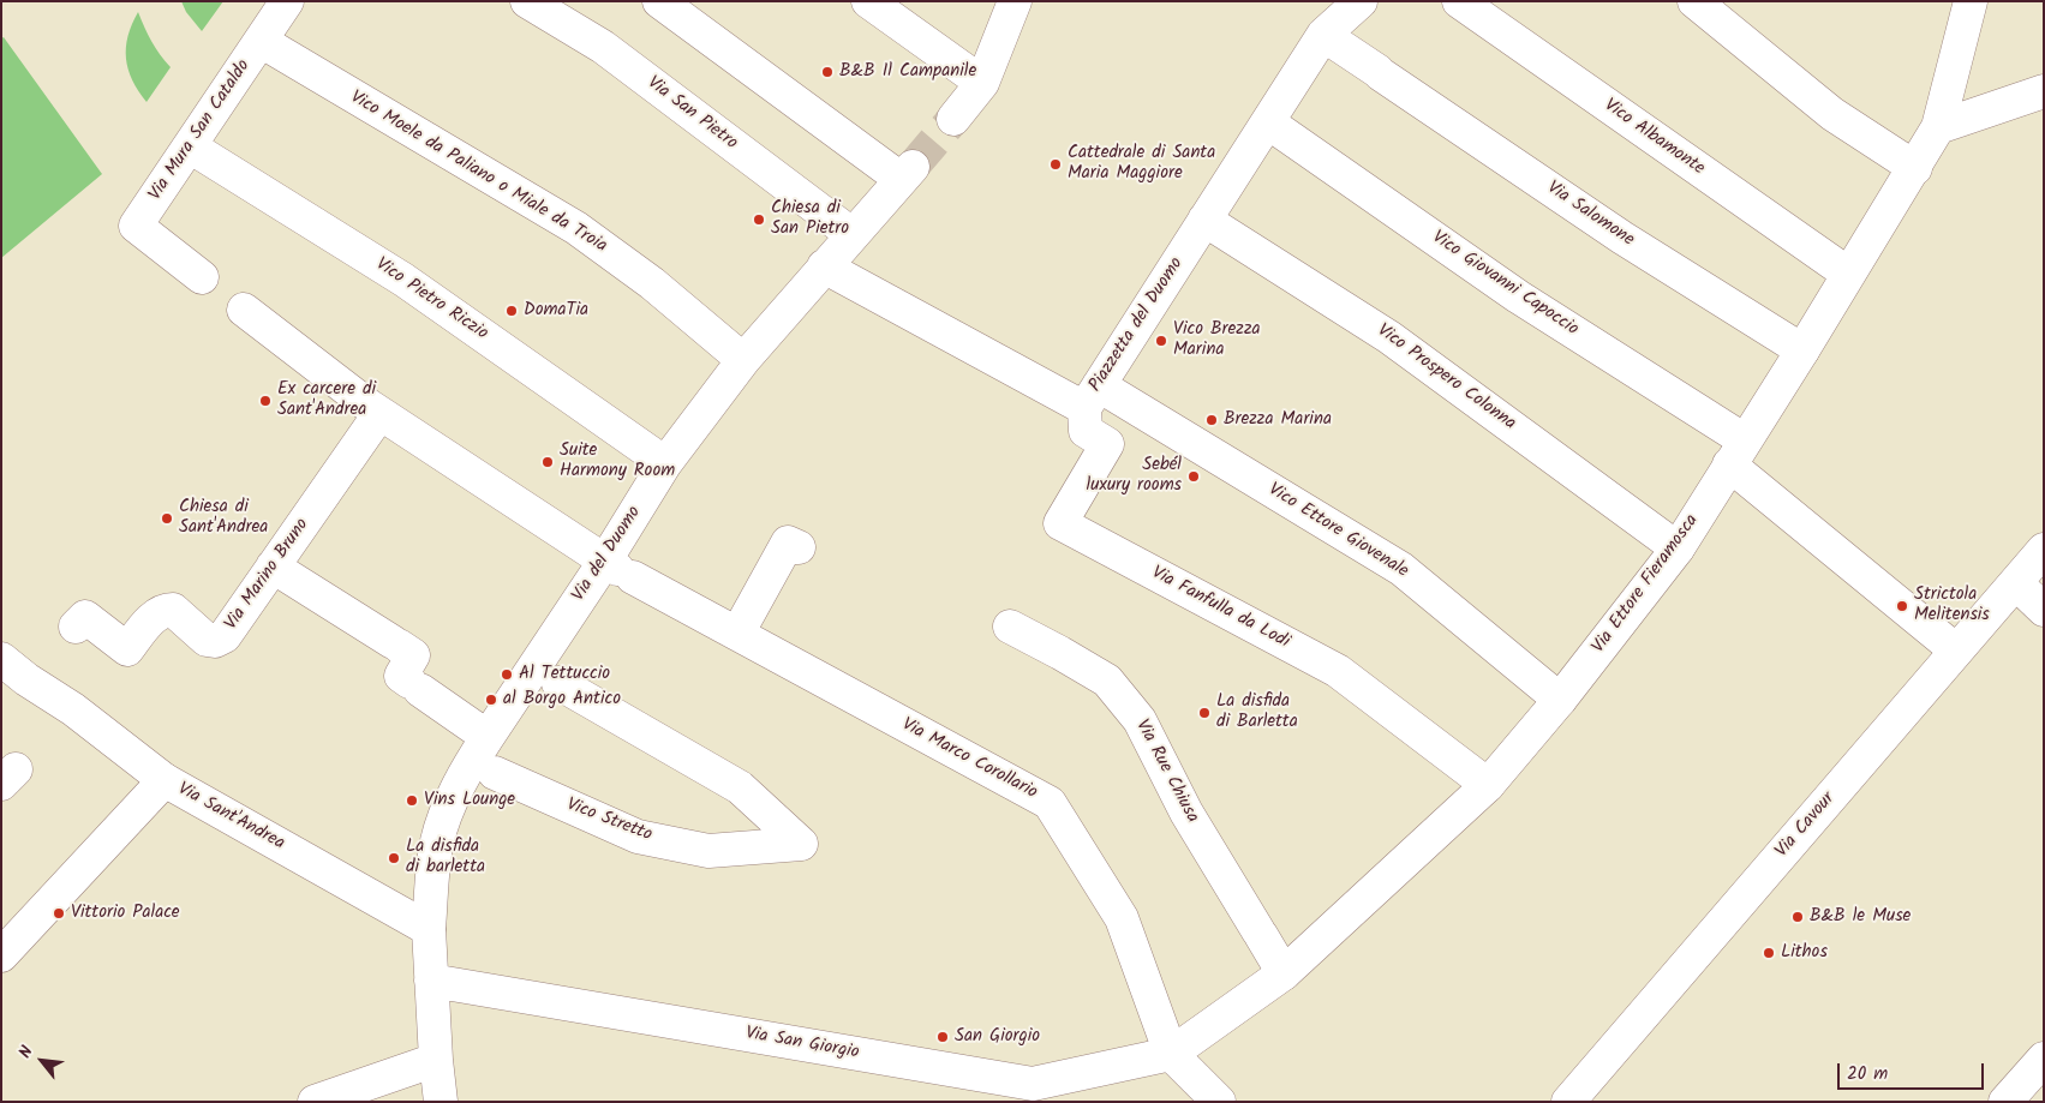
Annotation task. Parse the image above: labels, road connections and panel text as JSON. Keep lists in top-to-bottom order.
{
  "streets": {
    "street": [
      "Via San Pietro",
      "Via Mura San Cataldo",
      "Vico Albamonte",
      "Vico Moele da Paliano o Miale da Troia",
      "Via Salomone",
      "Vico Giovanni Capoccio",
      "Vico Pietro Riczio",
      "Piazzetta del Duomo",
      "Vico Prospero Colonna",
      "Vico Ettore Giovenale",
      "Via del Duomo",
      "Via Marino Bruno",
      "Via Ettore Fieramosca",
      "Via Fanfulla da Lodi",
      "Via Marco Corollario",
      "Via Rue Chiusa",
      "Via Sant'Andrea",
      "Vico Stretto",
      "Via Cavour",
      "Via San Giorgio"
    ]
  },
  "crossings": [
    ["Via San Pietro", "Via del Duomo"],
    ["Via Mura San Cataldo", "Vico Moele da Paliano o Miale da Troia"],
    ["Via Mura San Cataldo", "Vico Pietro Riczio"],
    ["Via Mura San Cataldo", "Via Marino Bruno"],
    ["Vico Albamonte", "Via Ettore Fieramosca"],
    ["Vico Moele da Paliano o Miale da Troia", "Via del Duomo"],
    ["Via Salomone", "Piazzetta del Duomo"],
    ["Via Salomone", "Via Ettore Fieramosca"],
    ["Vico Giovanni Capoccio", "Piazzetta del Duomo"],
    ["Vico Giovanni Capoccio", "Via Ettore Fieramosca"],
    ["Vico Pietro Riczio", "Via del Duomo"],
    ["Piazzetta del Duomo", "Vico Prospero Colonna"],
    ["Piazzetta del Duomo", "Vico Ettore Giovenale"],
    ["Piazzetta del Duomo", "Via del Duomo"],
    ["Piazzetta del Duomo", "Via Fanfulla da Lodi"],
    ["Vico Prospero Colonna", "Via Ettore Fieramosca"],
    ["Vico Ettore Giovenale", "Via Ettore Fieramosca"],
    ["Vico Ettore Giovenale", "Via Fanfulla da Lodi"],
    ["Via del Duomo", "Via Marco Corollario"],
    ["Via del Duomo", "Via Sant'Andrea"],
    ["Via del Duomo", "Vico Stretto"],
    ["Via Marino Bruno", "Vico Stretto"],
    ["Via Ettore Fieramosca", "Via Fanfulla da Lodi"],
    ["Via Ettore Fieramosca", "Via Marco Corollario"],
    ["Via Ettore Fieramosca", "Via Rue Chiusa"],
    ["Via Ettore Fieramosca", "Via San Giorgio"],
    ["Via Marco Corollario", "Via San Giorgio"]
  ],
  "places": [
    "B&B Il Campanile",
    "Cattedrale di Santa Maria Maggiore",
    "Chiesa di San Pietro",
    "DomaTia",
    "Vico Brezza Marina",
    "Ex carcere di Sant'Andrea",
    "Brezza Marina",
    "Suite Harmony Room",
    "Sebél luxury rooms",
    "Chiesa di Sant'Andrea",
    "Strictola Melitensis",
    "Al Tettuccio",
    "al Borgo Antico",
    "La disfida di Barletta",
    "Vins Lounge",
    "La disfida di barletta",
    "Vittorio Palace",
    "B&B le Muse",
    "Lithos",
    "San Giorgio"
  ],
  "scale_bar": "20 m",
  "north": "top left"
}
